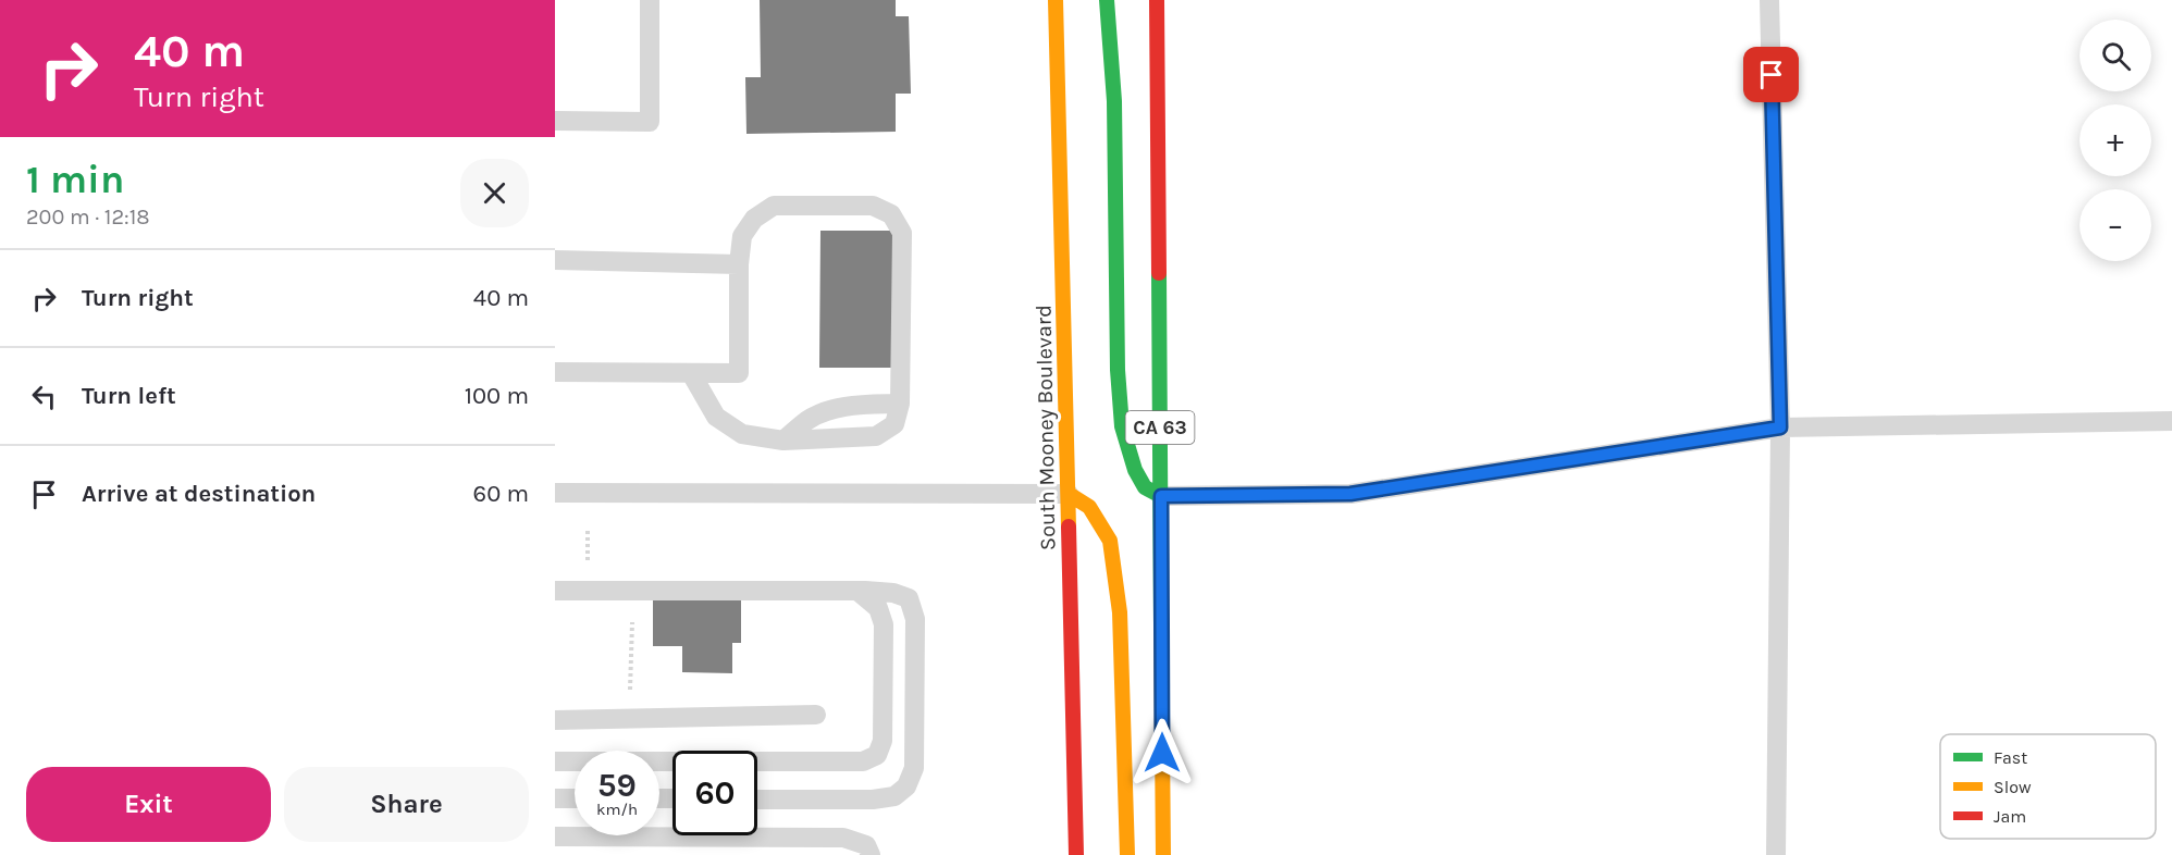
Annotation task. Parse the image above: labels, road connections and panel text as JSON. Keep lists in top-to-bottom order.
{
  "streets": {
    "main road": ["South Mooney Boulevard", "CA 63"]
  },
  "legend": ["Fast", "Slow", "Jam"],
  "page": {
    "turn": ["40 m", "Turn right"],
    "map_buttons": ["+", "−"],
    "heading": ["1 min", "200 m · 12:18"],
    "list": [
      {
        "name": "Turn right",
        "value": "40 m"
      },
      {
        "name": "Turn left",
        "value": "100 m"
      },
      {
        "name": "Arrive at destination",
        "value": "60 m"
      }
    ],
    "speed": "59 km/h",
    "limit": "60",
    "buttons": ["Exit", "Share"]
  }
}
